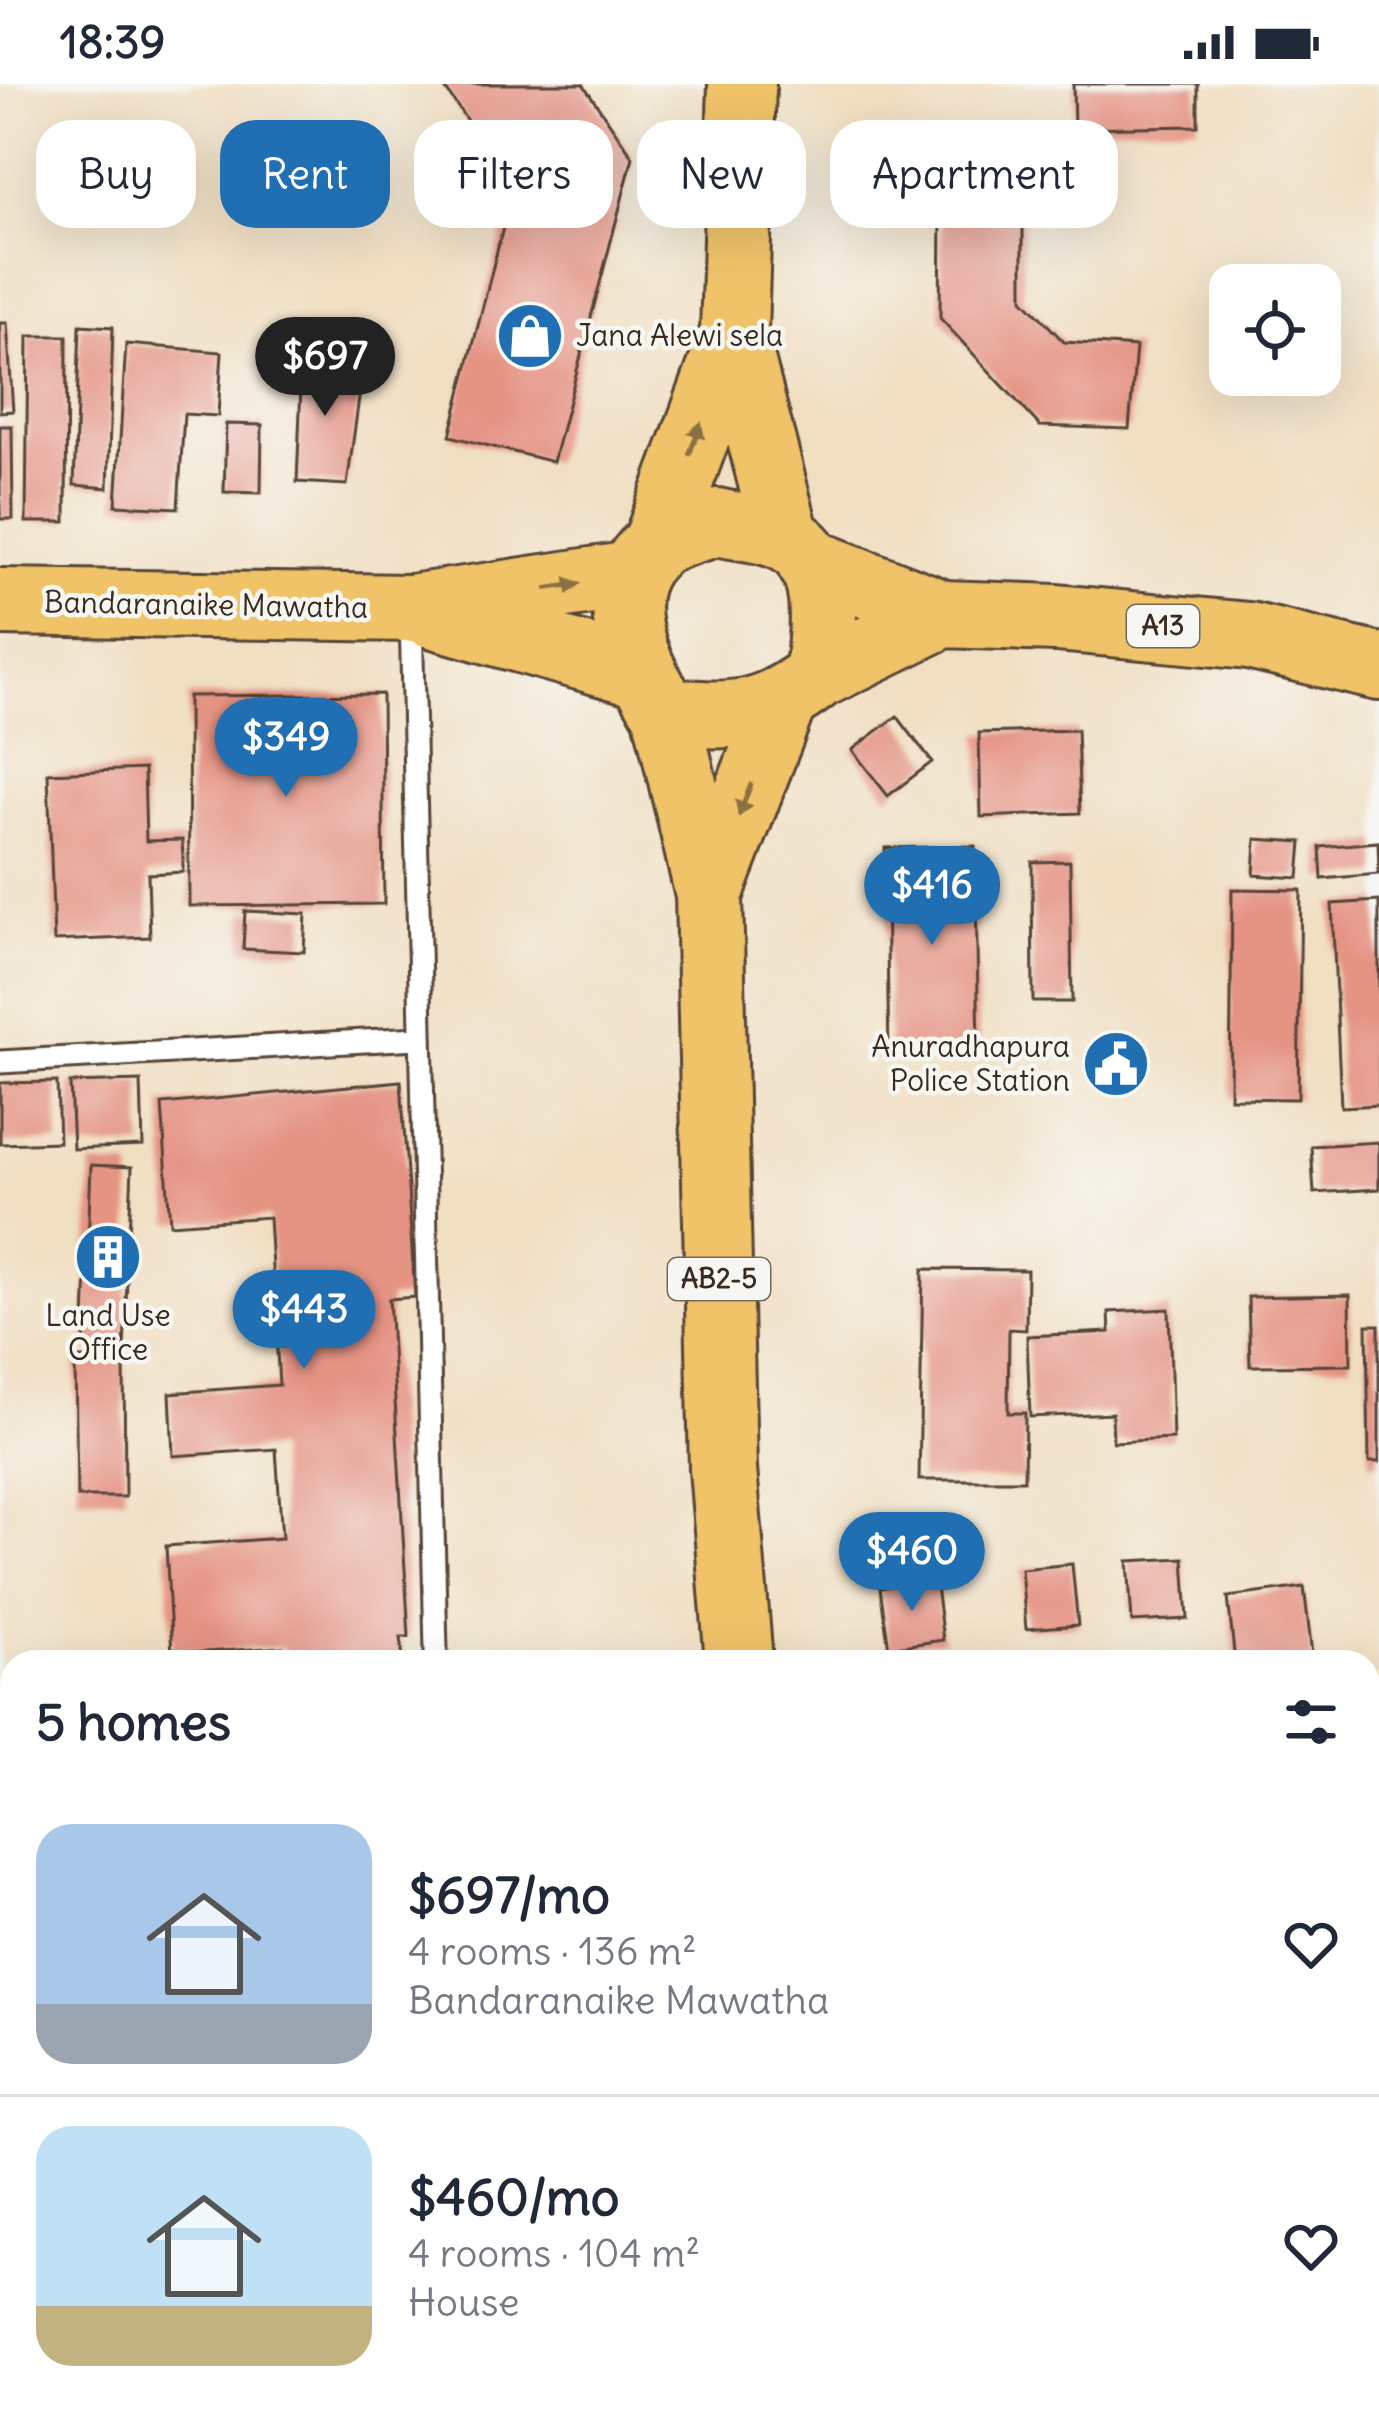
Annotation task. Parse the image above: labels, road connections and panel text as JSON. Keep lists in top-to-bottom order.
{
  "streets": {
    "main road": ["Bandaranaike Mawatha", "A13", "AB2-5"]
  },
  "crossings": [
    ["Bandaranaike Mawatha", "A13"],
    ["Bandaranaike Mawatha", "AB2-5"],
    ["A13", "AB2-5"]
  ],
  "places": {
    "shop": ["Jana Alewi sela"],
    "public building": ["Anuradhapura Police Station"],
    "building": ["Land Use Office"]
  },
  "page": {
    "status": "18:39",
    "chip": [
      "Buy",
      "Rent",
      "Filters",
      "New",
      "Apartment"
    ],
    "price": [
      "$697",
      "$349",
      "$416",
      "$443",
      "$460"
    ],
    "heading": "5 homes",
    "list": [
      {
        "name": "$697/mo",
        "note": "4 rooms · 136 m² · Bandaranaike Mawatha"
      },
      {
        "name": "$460/mo",
        "note": "4 rooms · 104 m² · House"
      }
    ]
  }
}
